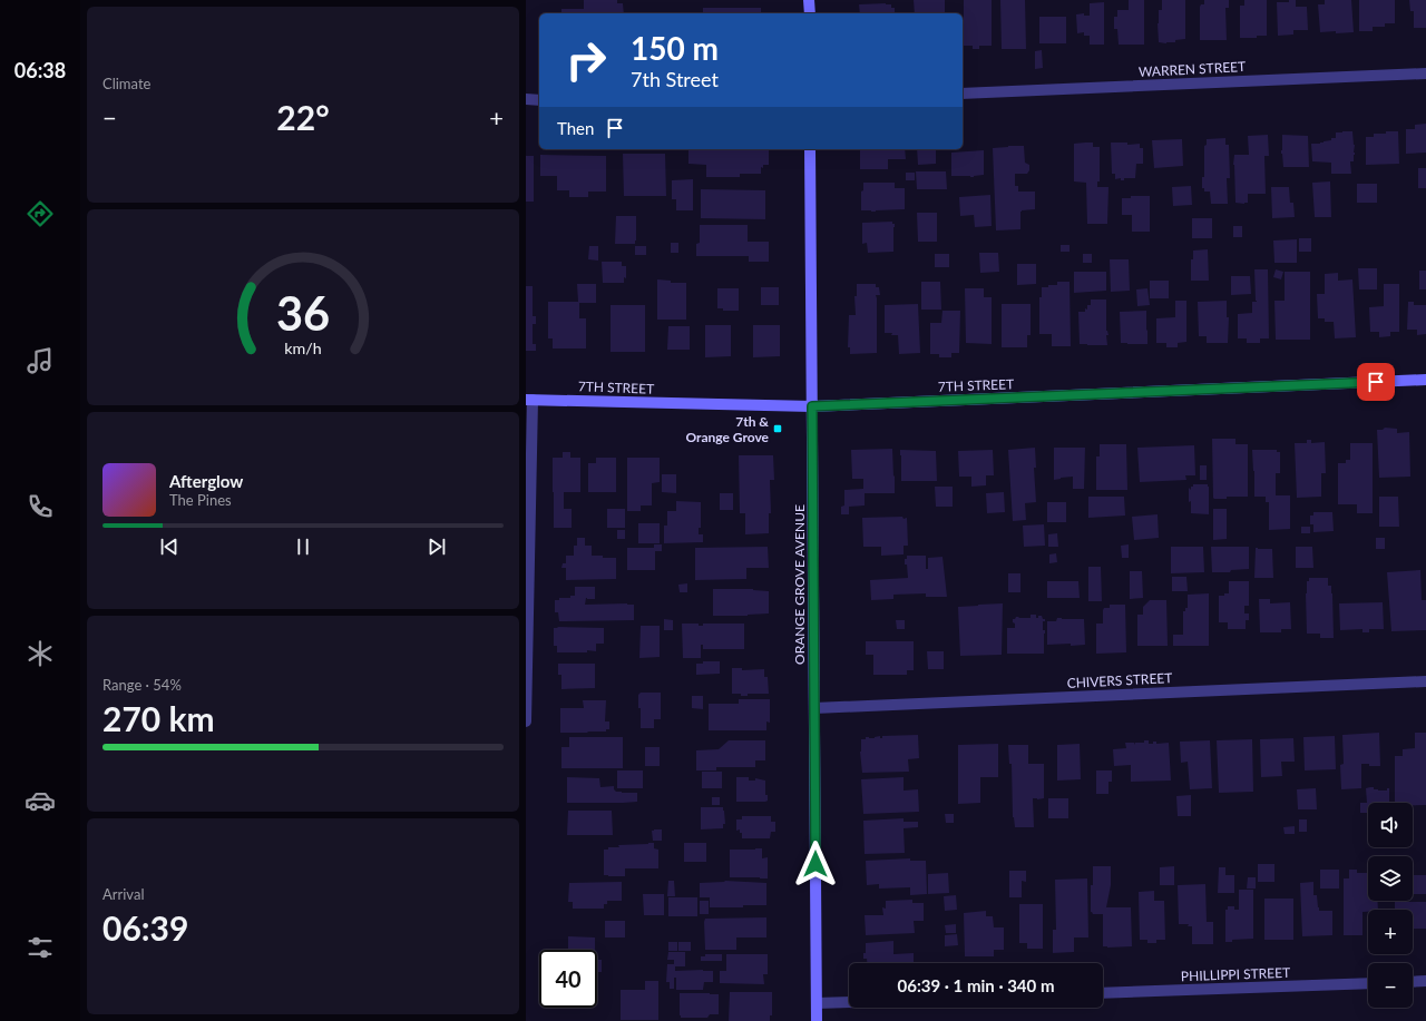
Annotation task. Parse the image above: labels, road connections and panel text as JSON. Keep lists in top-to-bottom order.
{
  "streets": {
    "street": [
      "WARREN STREET",
      "7TH STREET",
      "ORANGE GROVE AVENUE",
      "CHIVERS STREET",
      "PHILLIPPI STREET"
    ]
  },
  "crossings": [
    ["7TH STREET", "ORANGE GROVE AVENUE"],
    ["ORANGE GROVE AVENUE", "CHIVERS STREET"]
  ],
  "places": {
    "transit": ["7th & Orange Grove"]
  },
  "page": {
    "tabs": "06:38",
    "tile": [
      "Climate",
      ["Range · 54%", "270 km"],
      ["Arrival", "06:39"]
    ],
    "turn": ["150 m", "7th Street"],
    "heat": ["−", "22°", "+"],
    "then": "Then",
    "song": ["Afterglow", "The Pines"],
    "map_buttons": ["+", "−"],
    "limit": "40",
    "trip": "06:39 · 1 min · 340 m",
    "gauge": ["36", "km/h"]
  }
}
